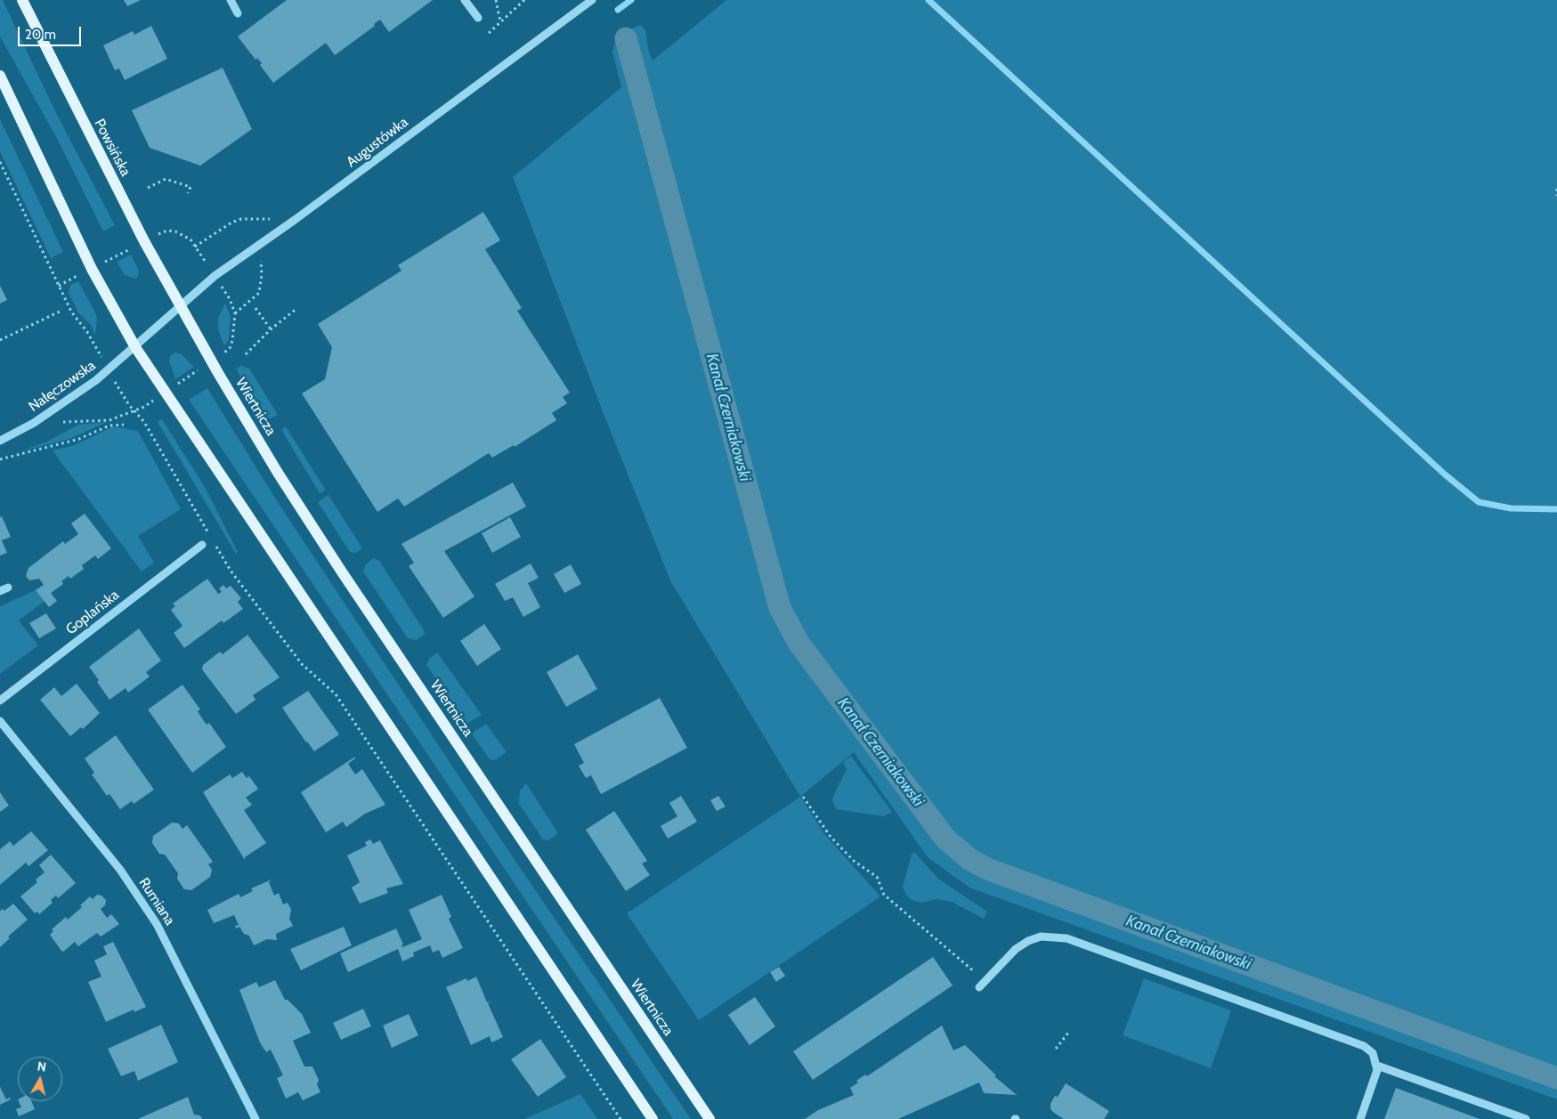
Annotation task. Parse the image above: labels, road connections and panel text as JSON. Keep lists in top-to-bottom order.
{
  "streets": {
    "main road": ["Powsińska", "Wiertnicza"],
    "street": [
      "Augustówka",
      "Nałęczowska",
      "Goplańska",
      "Rumiana"
    ]
  },
  "crossings": [
    ["Augustówka", "Powsińska"],
    ["Augustówka", "Nałęczowska"],
    ["Augustówka", "Wiertnicza"],
    ["Powsińska", "Nałęczowska"],
    ["Powsińska", "Wiertnicza"],
    ["Nałęczowska", "Wiertnicza"]
  ],
  "water": ["Kanał Czerniakowski"],
  "scale_bar": "20 m",
  "north": "top"
}
